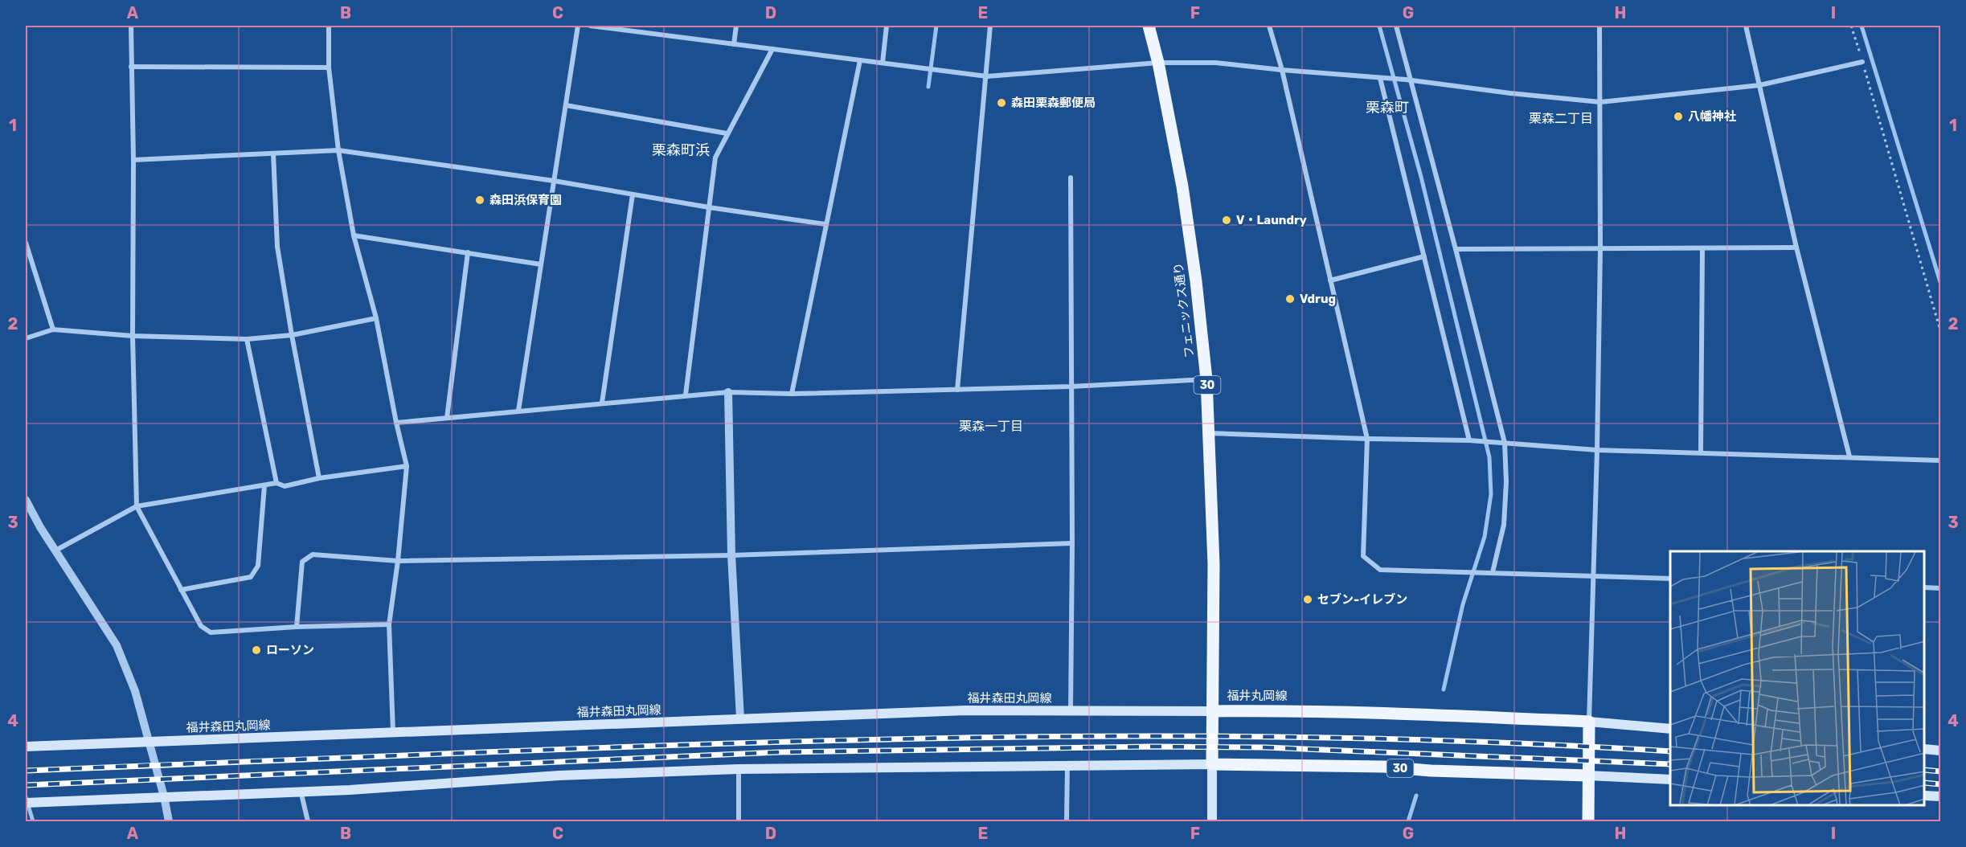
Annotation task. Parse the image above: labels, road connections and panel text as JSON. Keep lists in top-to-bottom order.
{
  "streets": {
    "main road": [
      "フェニックス通り",
      "30",
      "福井丸岡線",
      "福井森田丸岡線"
    ]
  },
  "crossings": [
    ["フェニックス通り", "福井丸岡線"],
    ["フェニックス通り", "福井森田丸岡線"],
    ["30", "福井丸岡線"],
    ["福井丸岡線", "福井森田丸岡線"]
  ],
  "districts": [
    "栗森町",
    "栗森二丁目",
    "栗森町浜",
    "栗森一丁目"
  ],
  "places": [
    "森田栗森郵便局",
    "八幡神社",
    "森田浜保育園",
    "V・Laundry",
    "Vdrug",
    "セブン-イレブン",
    "ローソン"
  ],
  "grid": {
    "columns": [
      "A",
      "B",
      "C",
      "D",
      "E",
      "F",
      "G",
      "H",
      "I"
    ],
    "rows": [
      "1",
      "2",
      "3",
      "4"
    ]
  }
}
